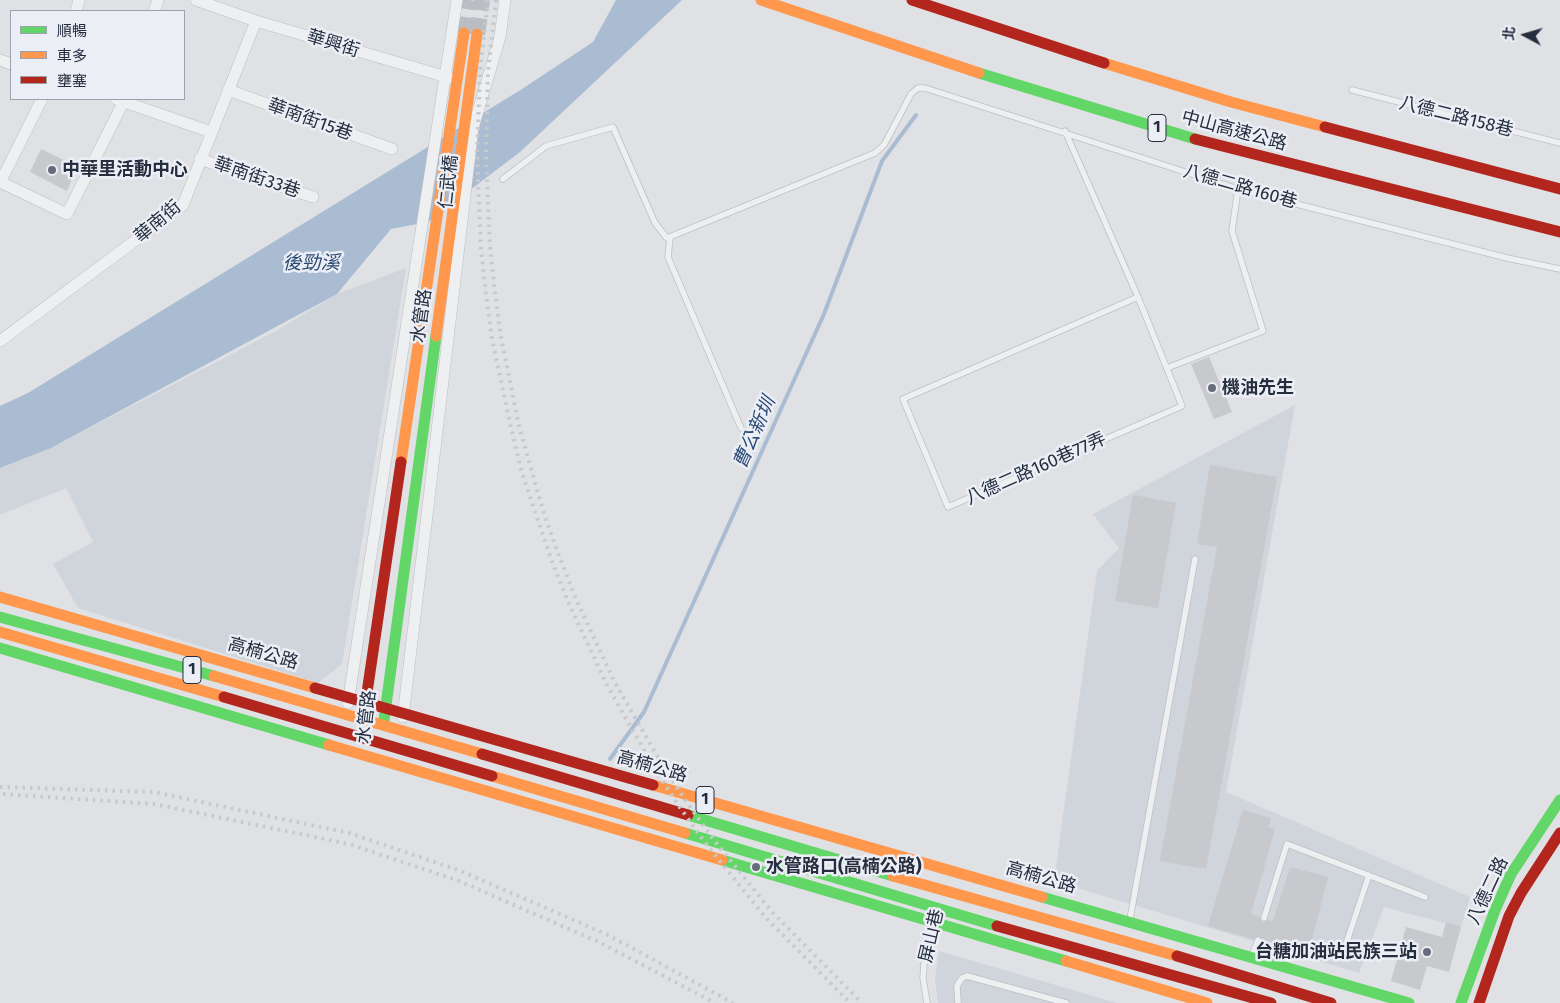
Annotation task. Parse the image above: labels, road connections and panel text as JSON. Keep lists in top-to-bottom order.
{
  "streets": {
    "main road": [
      "1",
      "中山高速公路",
      "仁武橋",
      "水管路",
      "高楠公路",
      "八德二路"
    ],
    "street": [
      "華興街",
      "華南街15巷",
      "華南街33巷",
      "華南街"
    ],
    "lane": [
      "八德二路158巷",
      "八德二路160巷",
      "八德二路160巷77弄",
      "屏山巷"
    ]
  },
  "crossings": [
    ["華興街", "華南街"],
    ["華南街15巷", "華南街"],
    ["1", "水管路"],
    ["1", "屏山巷"],
    ["華南街33巷", "華南街"],
    ["仁武橋", "水管路"],
    ["八德二路160巷", "八德二路160巷77弄"],
    ["水管路", "高楠公路"],
    ["高楠公路", "屏山巷"]
  ],
  "water": ["後勁溪", "曹公新圳"],
  "places": [
    "中華里活動中心",
    "機油先生",
    "水管路口(高楠公路)",
    "台糖加油站民族三站"
  ],
  "legend": ["順暢", "車多", "壅塞"],
  "north": "left"
}
